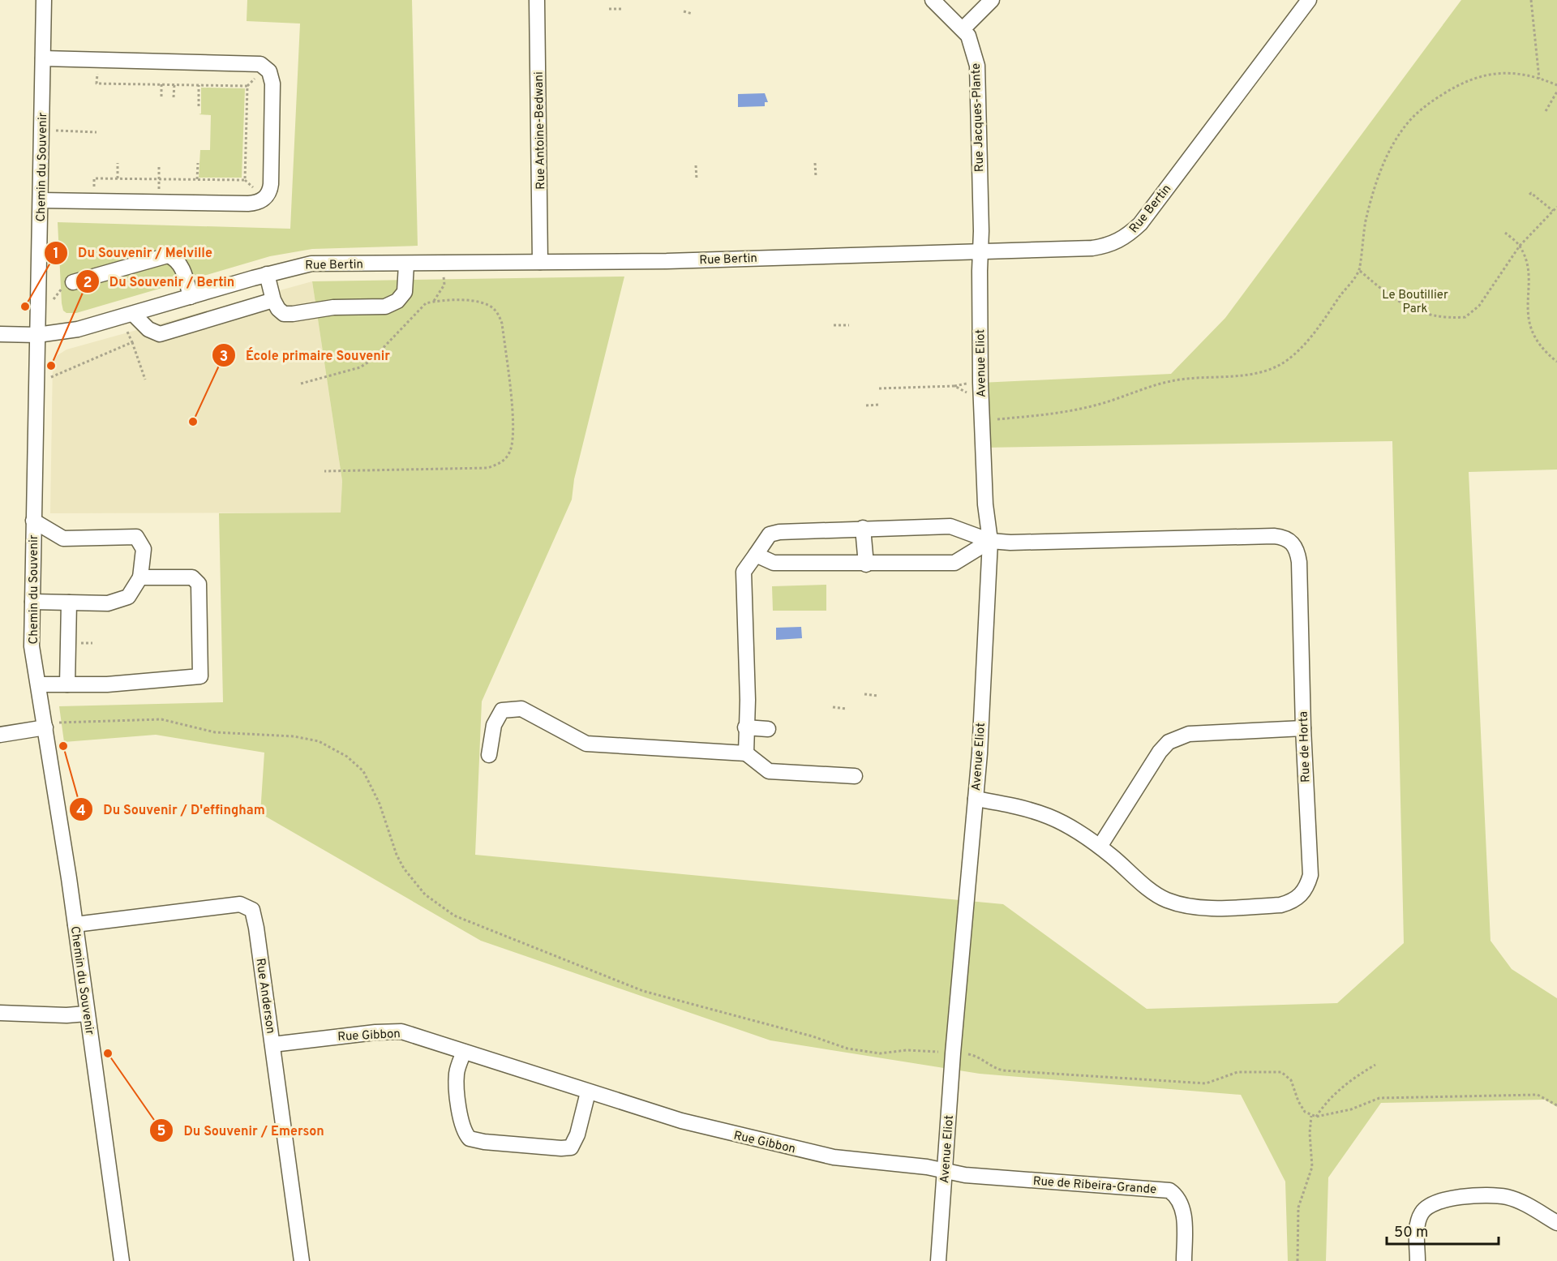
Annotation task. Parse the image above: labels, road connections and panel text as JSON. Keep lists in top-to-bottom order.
{
  "streets": {
    "street": [
      "Rue Jacques-Plante",
      "Rue Antoine-Bedwani",
      "Chemin du Souvenir",
      "Rue Bertin",
      "Avenue Eliot",
      "Rue de Horta",
      "Rue Anderson",
      "Rue Gibbon",
      "Rue de Ribeira-Grande"
    ]
  },
  "crossings": [
    ["Rue Jacques-Plante", "Rue Bertin"],
    ["Rue Jacques-Plante", "Avenue Eliot"],
    ["Rue Antoine-Bedwani", "Rue Bertin"],
    ["Chemin du Souvenir", "Rue Bertin"],
    ["Chemin du Souvenir", "Rue Anderson"],
    ["Rue Bertin", "Avenue Eliot"],
    ["Avenue Eliot", "Rue de Horta"],
    ["Avenue Eliot", "Rue Gibbon"],
    ["Avenue Eliot", "Rue de Ribeira-Grande"],
    ["Rue Anderson", "Rue Gibbon"],
    ["Rue Gibbon", "Rue de Ribeira-Grande"]
  ],
  "parks": ["Le Boutillier Park"],
  "places": [
    "Du Souvenir / Melville",
    "Du Souvenir / Bertin",
    "École primaire Souvenir",
    "Du Souvenir / D'effingham",
    "Du Souvenir / Emerson"
  ],
  "scale_bar": "50 m"
}
